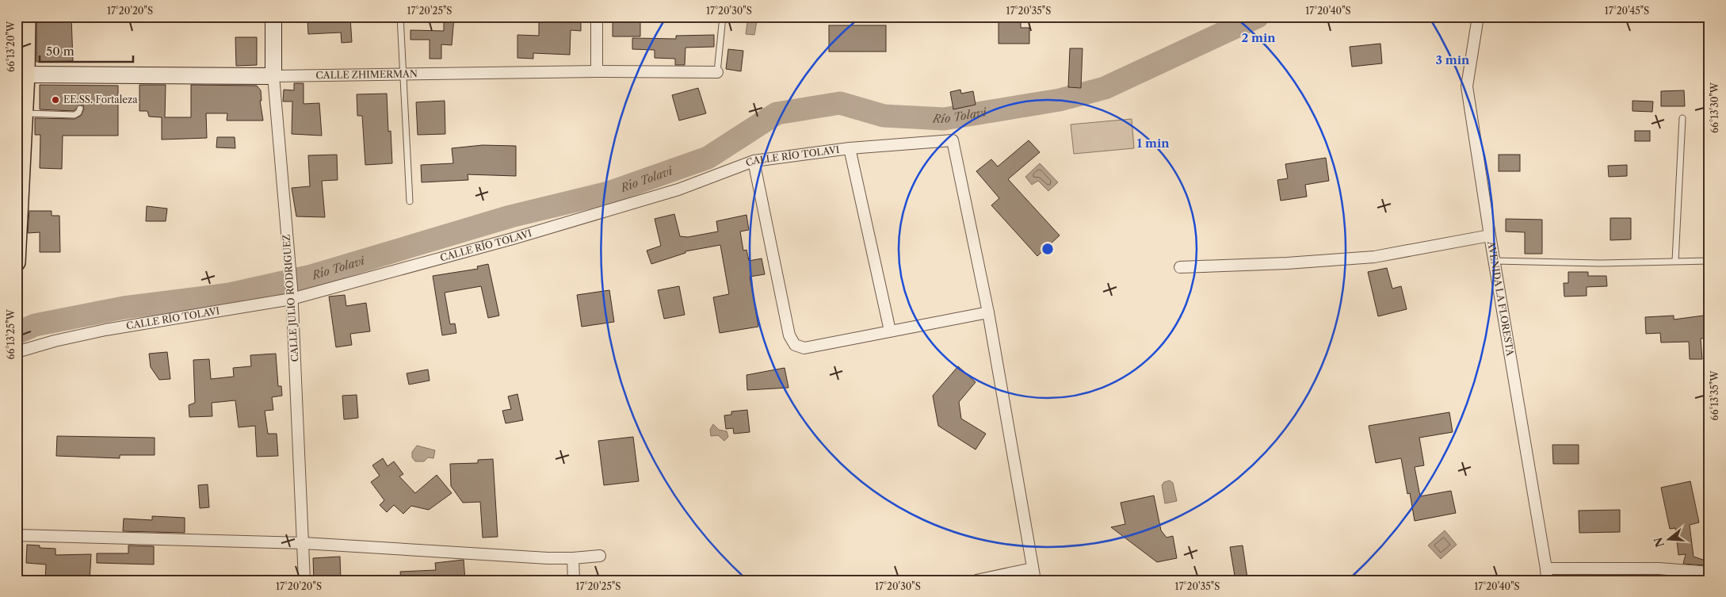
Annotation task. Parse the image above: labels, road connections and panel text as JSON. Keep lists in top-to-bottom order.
{
  "streets": {
    "main road": ["CALLE ZHIMERMAN", "CALLE JULIO RODRIGUEZ"],
    "street": ["CALLE RÍO TOLAVI", "AVENIDA LA FLORESTA"]
  },
  "crossings": [
    ["CALLE ZHIMERMAN", "CALLE JULIO RODRIGUEZ"],
    ["CALLE RÍO TOLAVI", "CALLE JULIO RODRIGUEZ"]
  ],
  "water": ["Río Tolavi"],
  "places": ["EE.SS. Fortaleza"],
  "scale_bar": "50 m",
  "north": "left",
  "coordinates": [
    "17°20'20\"S",
    "17°20'25\"S",
    "17°20'30\"S",
    "17°20'35\"S",
    "17°20'40\"S",
    "17°20'45\"S",
    "66°13'20\"W",
    "66°13'30\"W",
    "66°13'25\"W",
    "66°13'35\"W"
  ],
  "rings": ["2 min", "3 min", "1 min"]
}
